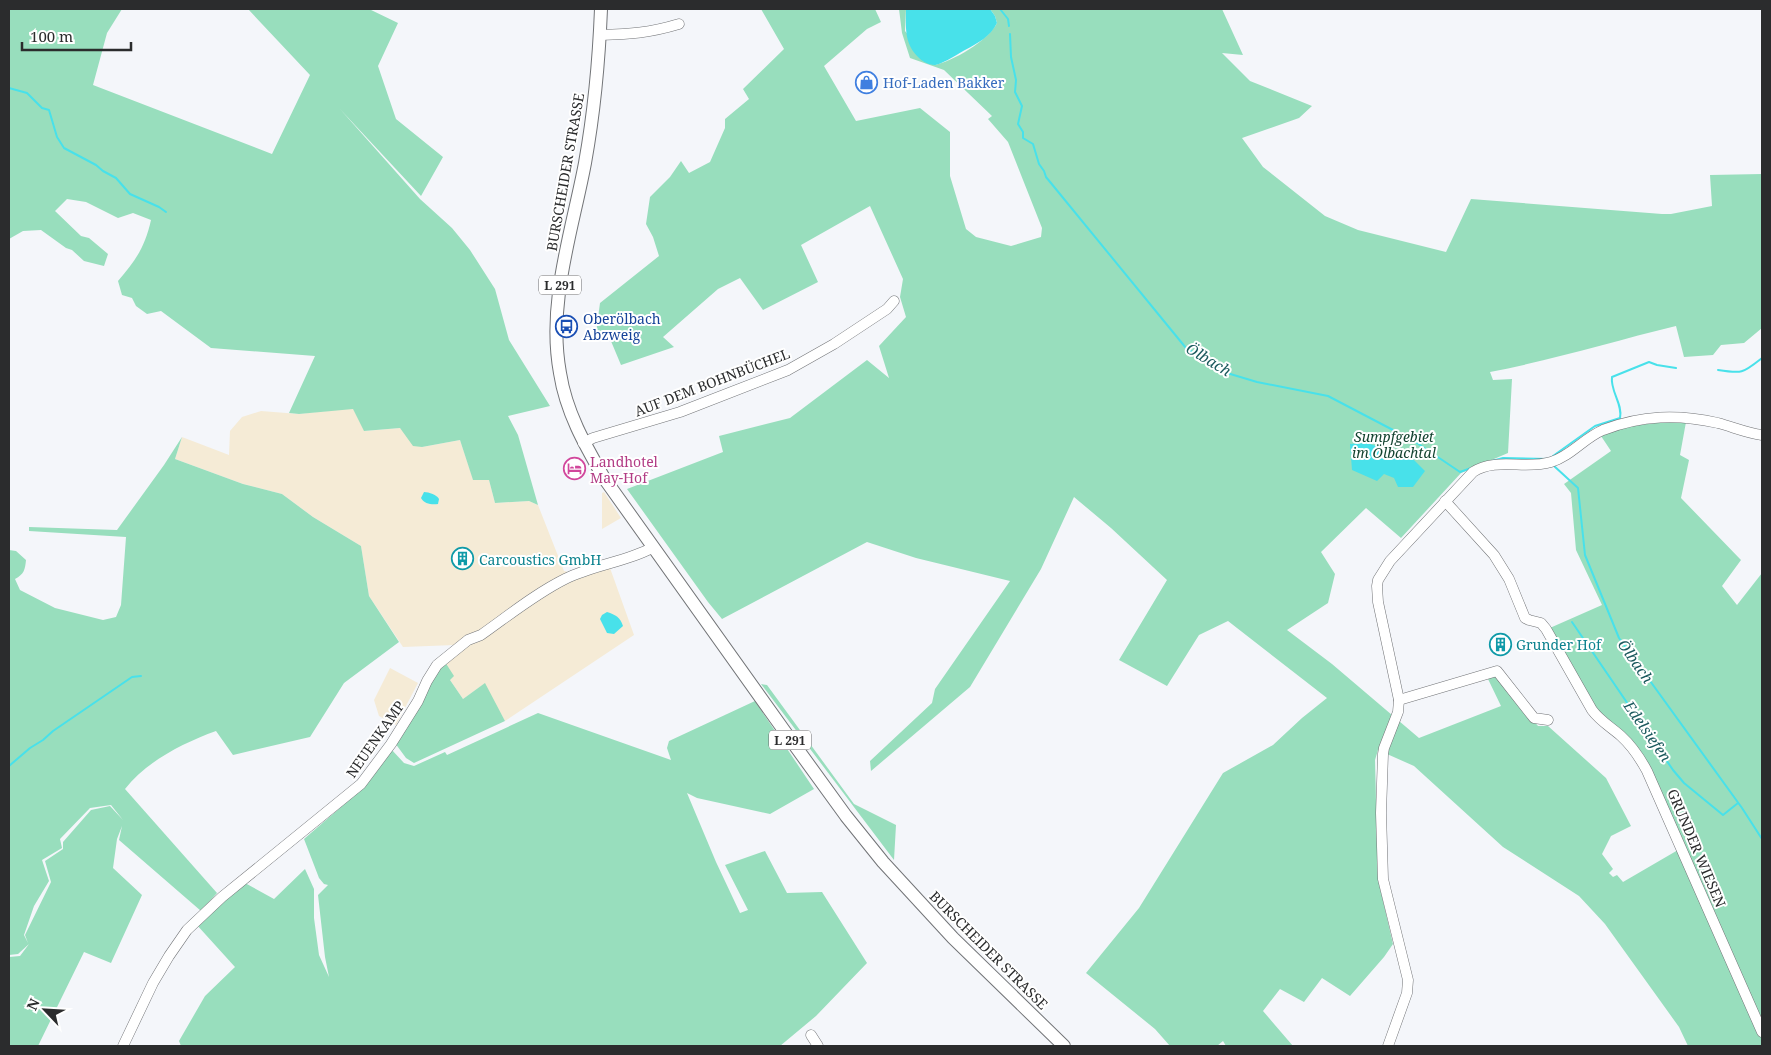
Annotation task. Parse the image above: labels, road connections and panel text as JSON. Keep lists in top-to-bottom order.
{
  "streets": {
    "main road": ["BURSCHEIDER STRASSE", "L 291"],
    "street": ["AUF DEM BOHNBÜCHEL", "NEUENKAMP", "GRUNDER WIESEN"]
  },
  "crossings": [
    ["BURSCHEIDER STRASSE", "AUF DEM BOHNBÜCHEL"],
    ["BURSCHEIDER STRASSE", "NEUENKAMP"]
  ],
  "water": ["Ölbach", "Edelsiefen"],
  "parks": ["Sumpfgebiet im Ölbachtal"],
  "places": {
    "shop": ["Hof-Laden Bakker"],
    "bus stop": ["Oberölbach Abzweig"],
    "hotel": ["Landhotel May-Hof"],
    "building": ["Carcoustics GmbH", "Grunder Hof"]
  },
  "scale_bar": "100 m",
  "north": "top left"
}
